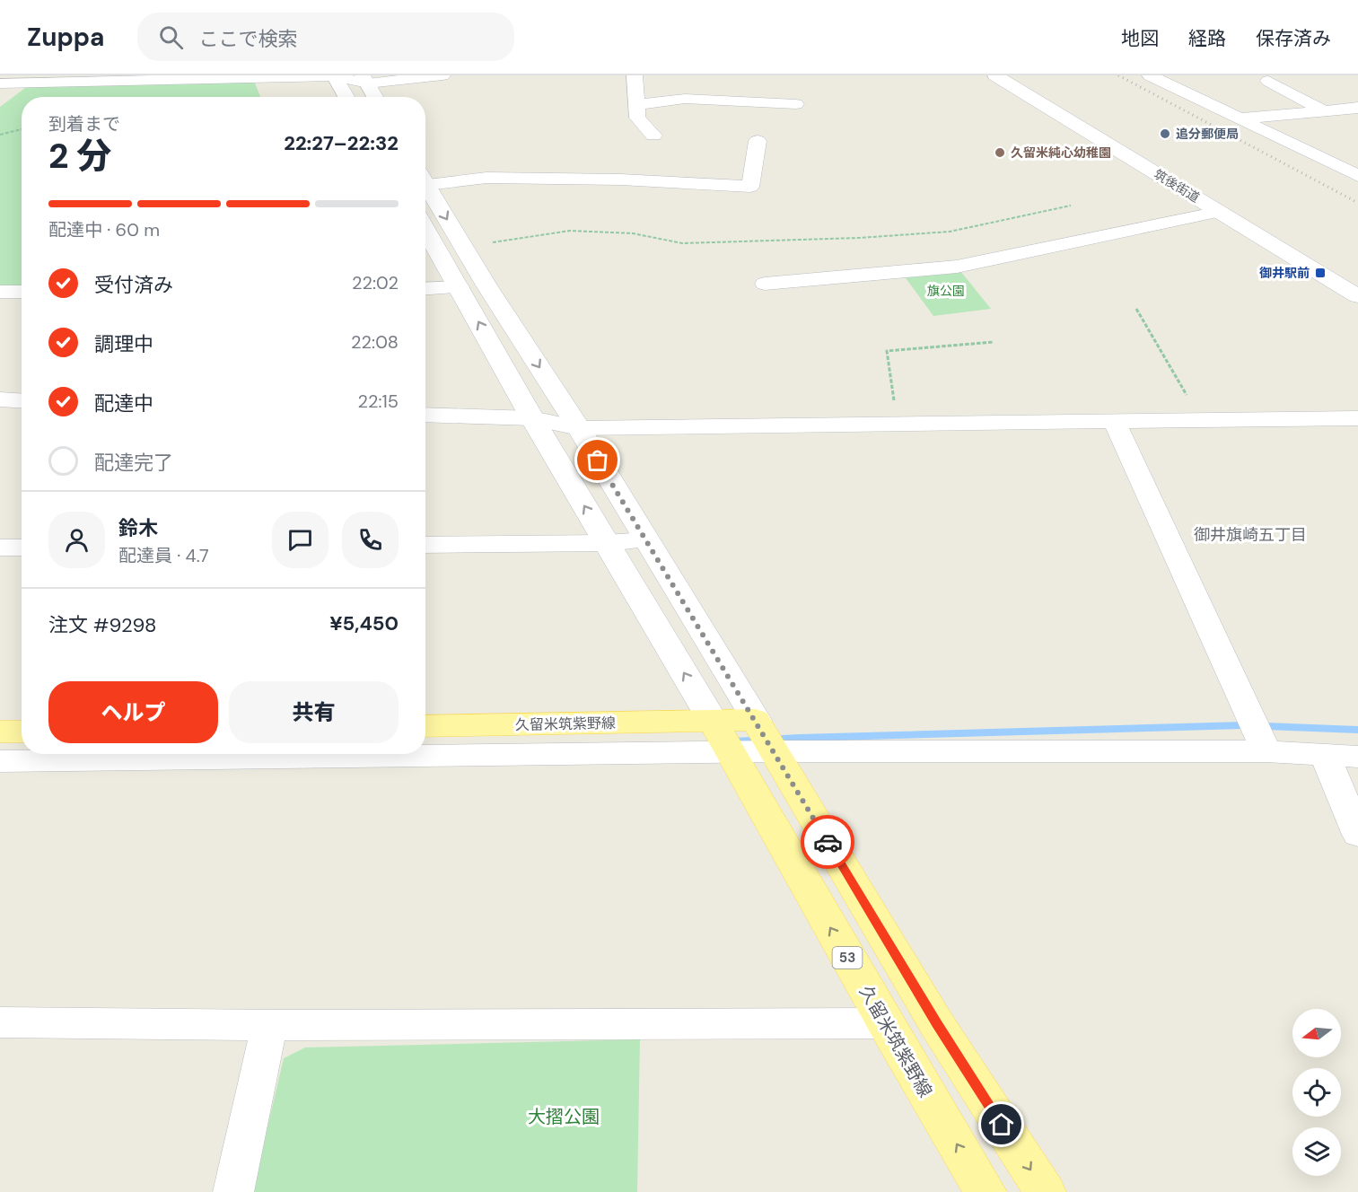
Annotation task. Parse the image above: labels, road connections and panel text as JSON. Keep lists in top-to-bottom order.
{
  "streets": {
    "main road": ["久留米筑紫野線", "53"],
    "street": ["筑後街道"]
  },
  "districts": ["御井旗崎五丁目"],
  "parks": ["旗公園", "大摺公園"],
  "places": {
    "other": ["追分郵便局", "久留米純心幼稚園"],
    "transit": ["御井駅前"]
  },
  "north": "left",
  "page": {
    "header": "Zuppa",
    "search": "ここで検索",
    "nav": ["地図", "経路", "保存済み"],
    "heading": ["2 分", "到着まで", "22:27–22:32"],
    "panel": [
      "鈴木",
      "配達員 · 4.7",
      "注文 #9298",
      "¥5,450"
    ],
    "bar": "配達中 · 60 m",
    "list": [
      ["受付済み", "22:02"],
      ["調理中", "22:08"],
      ["配達中", "22:15"],
      "配達完了"
    ],
    "buttons": ["ヘルプ", "共有"]
  }
}
